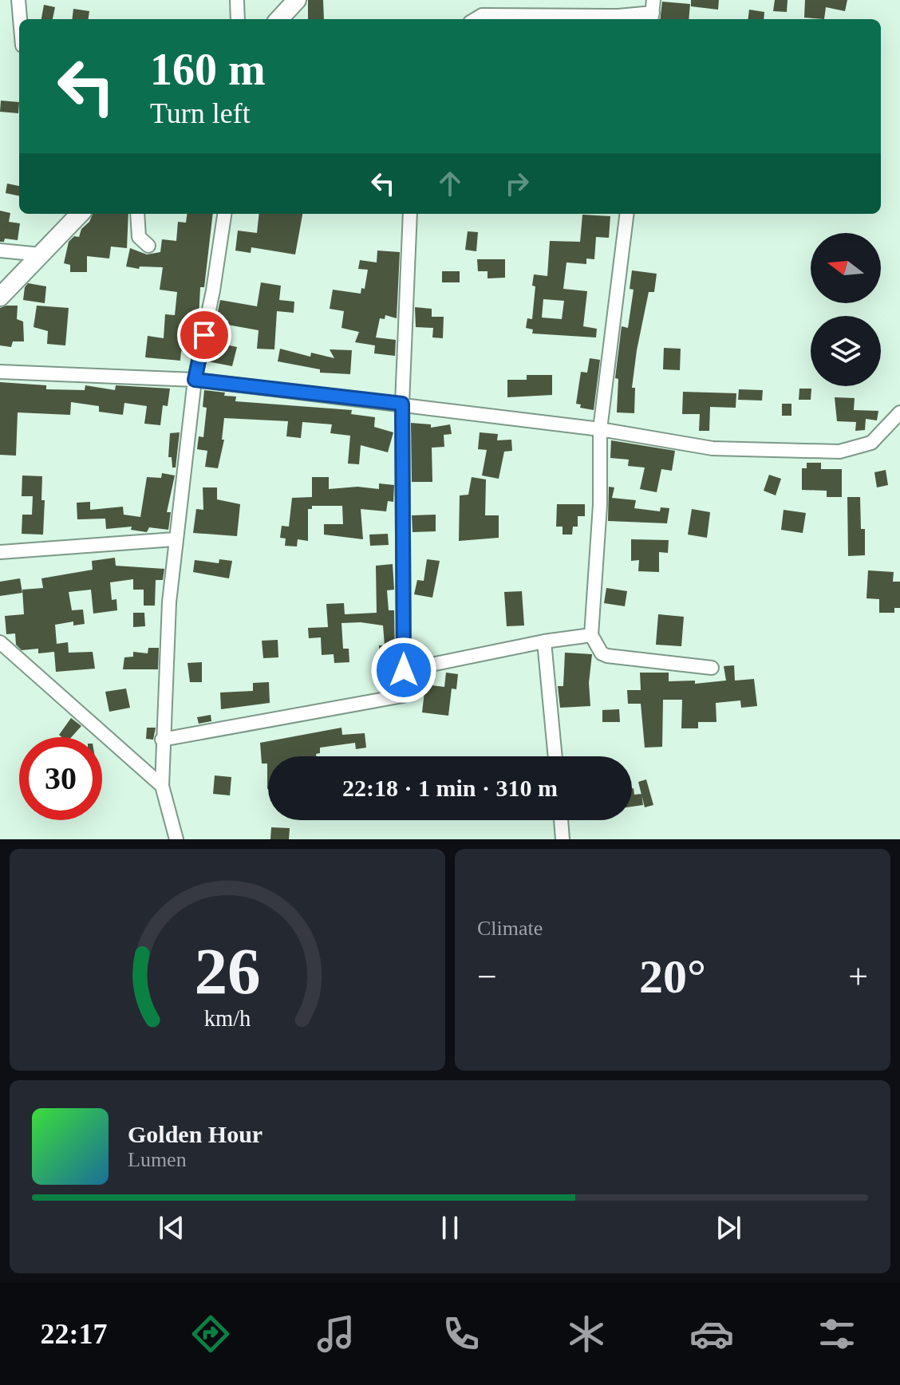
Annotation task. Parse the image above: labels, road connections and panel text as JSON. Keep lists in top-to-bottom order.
{
  "north": "left",
  "page": {
    "turn": ["160 m", "Turn left"],
    "limit": "30",
    "trip": "22:18 · 1 min · 310 m",
    "tile": "Climate",
    "heat": ["−", "20°", "+"],
    "song": ["Golden Hour", "Lumen"],
    "tabs": "22:17",
    "gauge": ["26", "km/h"]
  }
}
